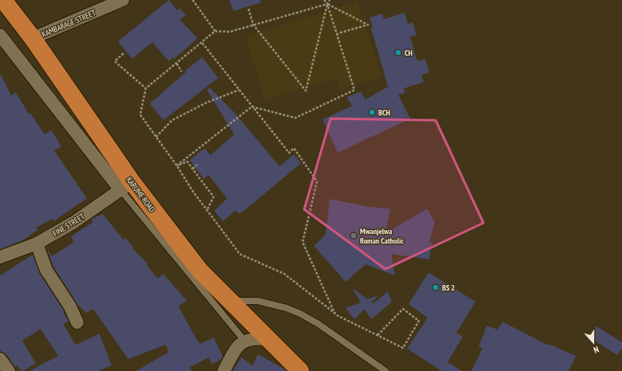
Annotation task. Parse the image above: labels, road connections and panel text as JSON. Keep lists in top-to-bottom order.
{
  "streets": {
    "highway": ["KARUME ROAD"],
    "street": ["KAMBARAGE STREET", "FINE STREET"]
  },
  "crossings": [
    ["KAMBARAGE STREET", "KARUME ROAD"],
    ["KARUME ROAD", "FINE STREET"]
  ],
  "places": [
    "CH",
    "BCH",
    "Mwanjelwa Roman Catholic",
    "BS 2"
  ],
  "north": "bottom"
}
